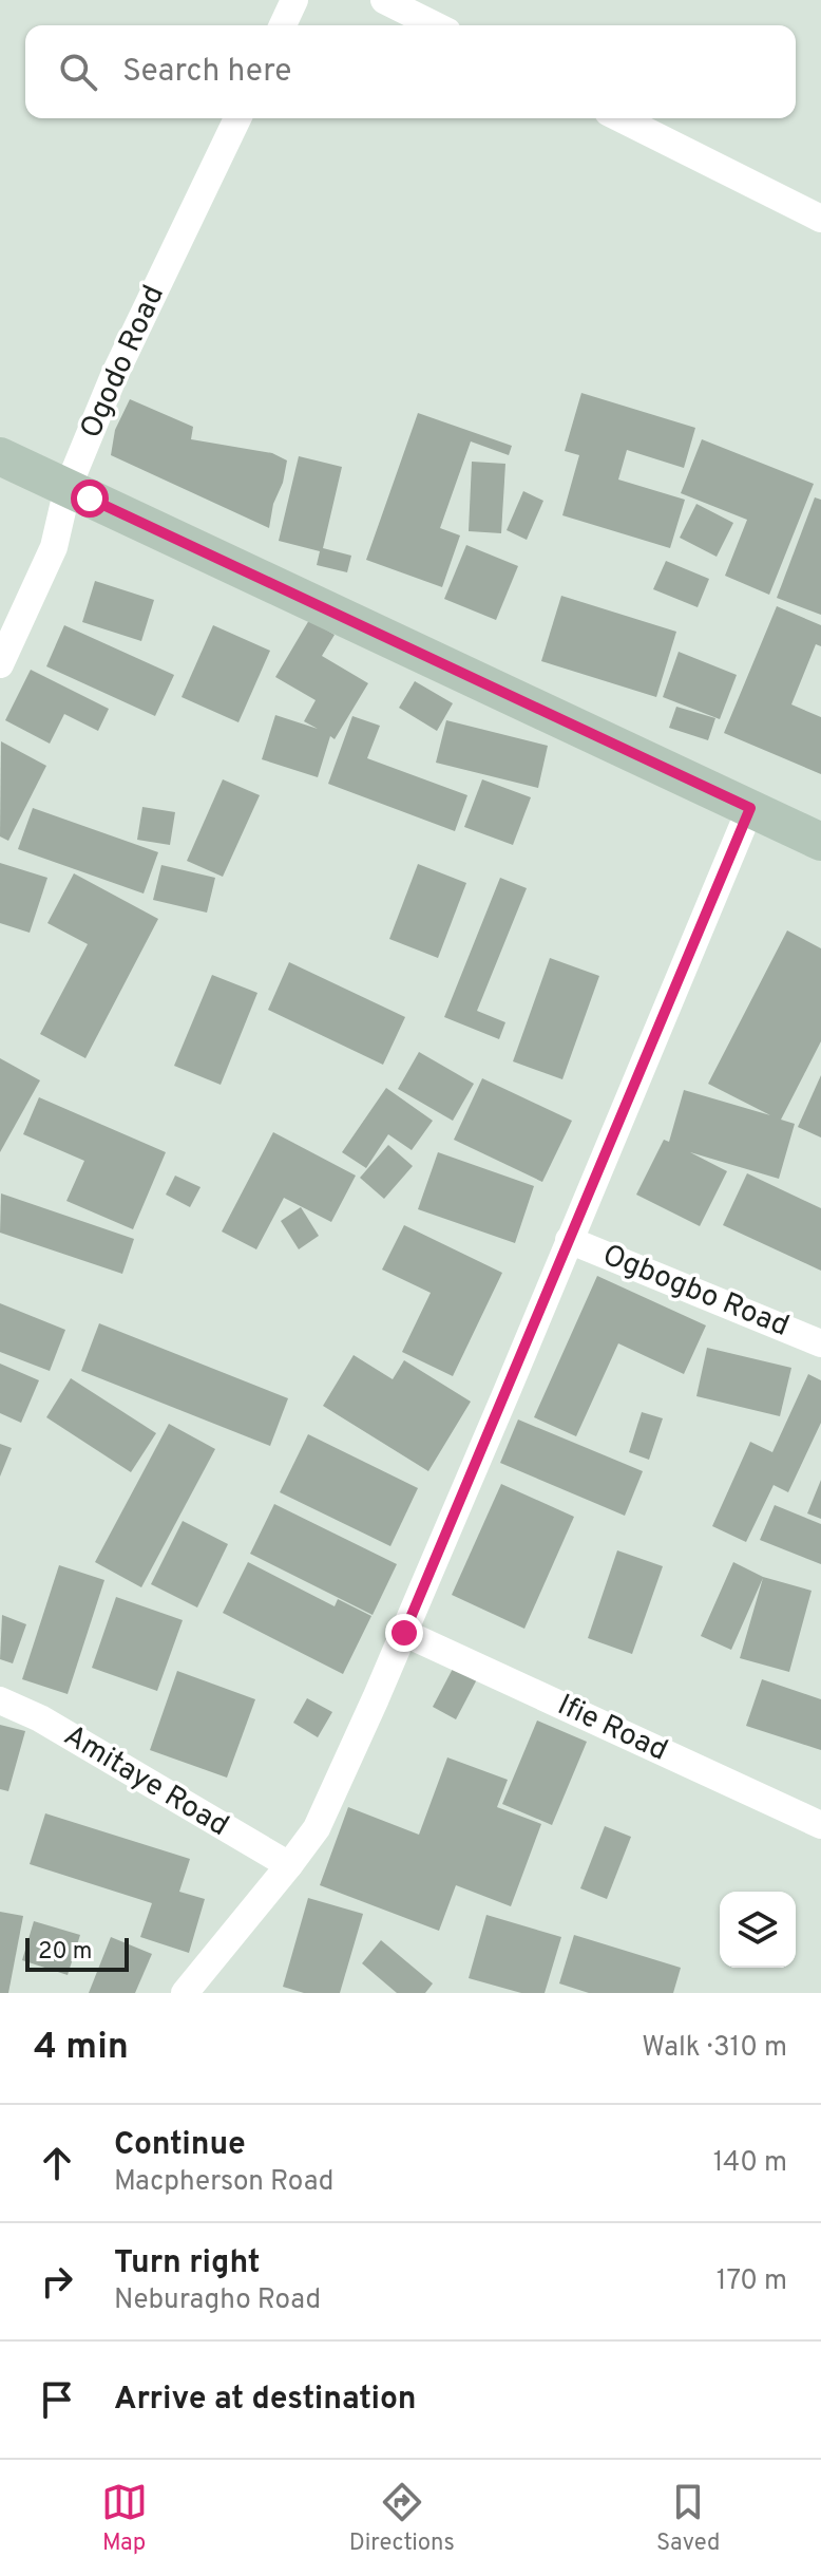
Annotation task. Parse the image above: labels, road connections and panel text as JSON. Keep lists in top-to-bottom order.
{
  "streets": {
    "street": [
      "Ogodo Road",
      "Ogbogbo Road",
      "Ifie Road",
      "Amitaye Road"
    ]
  },
  "scale_bar": "20 m",
  "page": {
    "search": "Search here",
    "scale": "20 m",
    "heading": ["4 min", "Walk · 310 m"],
    "list": [
      ["Continue", "Macpherson Road", "140 m"],
      ["Turn right", "Neburagho Road", "170 m"],
      "Arrive at destination"
    ],
    "nav": ["Map", "Directions", "Saved"]
  }
}
